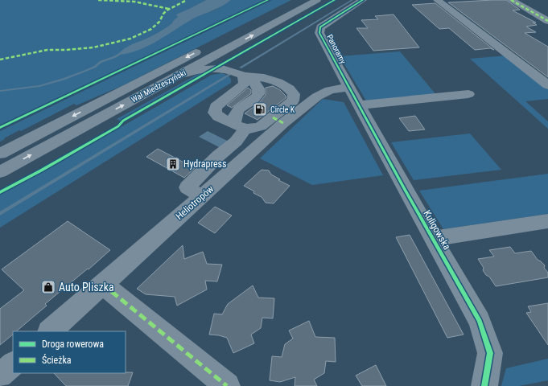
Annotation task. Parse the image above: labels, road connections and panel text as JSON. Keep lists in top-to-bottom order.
{
  "streets": {
    "main road": ["Wał Miedzeszyński"],
    "street": ["Panoramy", "Heliotropów", "Kuligowska"]
  },
  "crossings": [
    ["Panoramy", "Heliotropów"],
    ["Panoramy", "Kuligowska"],
    ["Heliotropów", "Kuligowska"]
  ],
  "places": {
    "fuel station": ["Circle K"],
    "building": ["Hydrapress"],
    "shop": ["Auto Pliszka"]
  },
  "legend": ["Droga rowerowa", "Ścieżka"]
}
